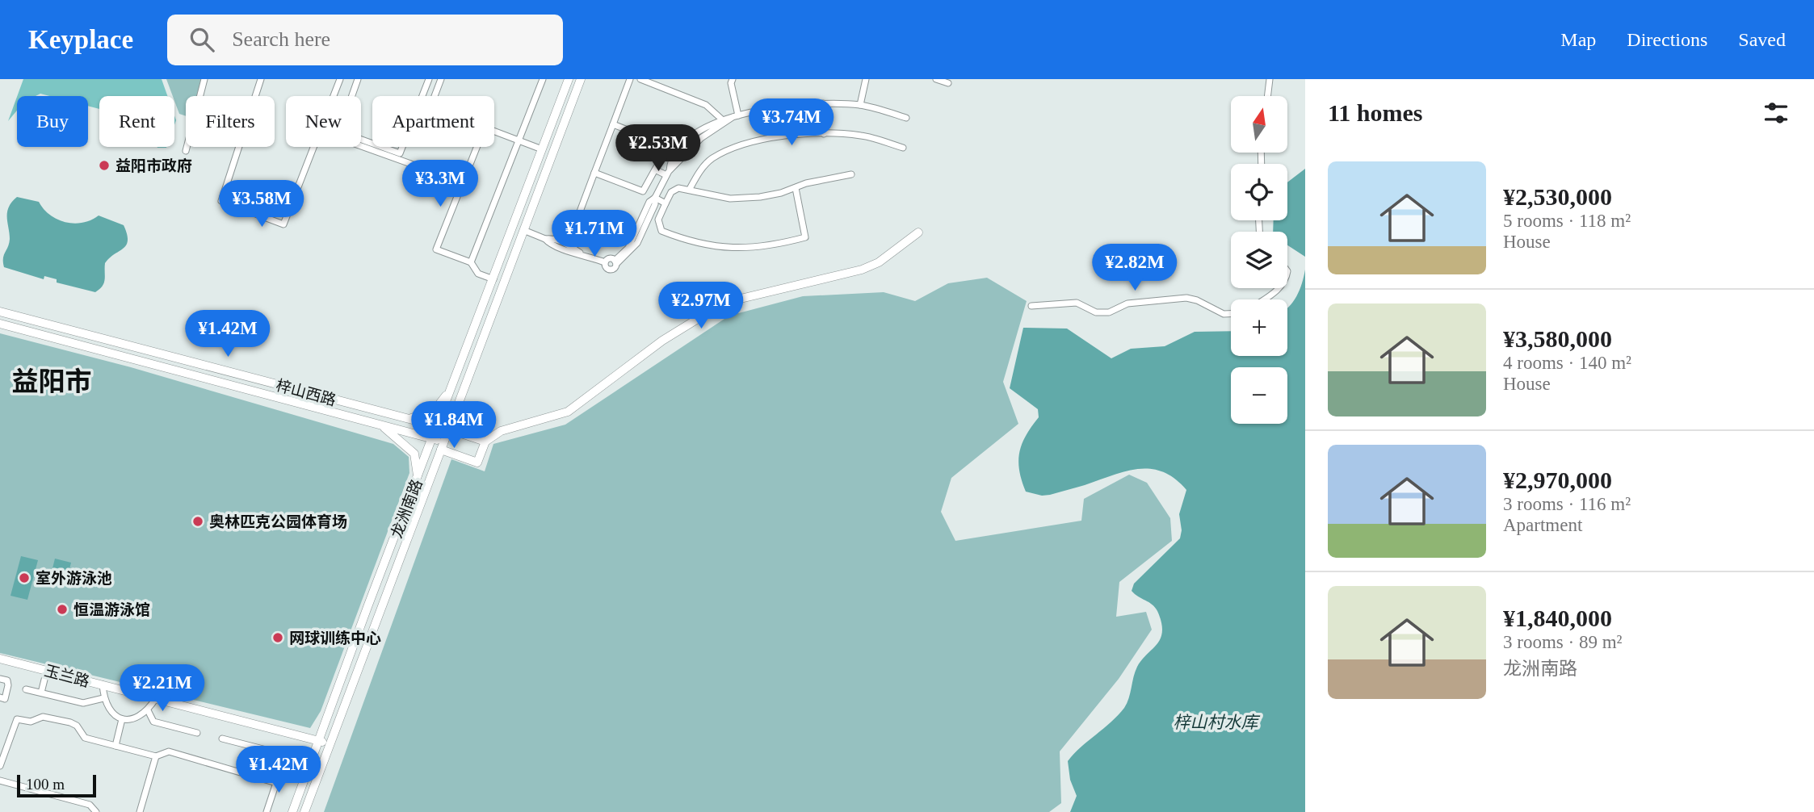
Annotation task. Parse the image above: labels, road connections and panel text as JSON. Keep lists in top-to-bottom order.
{
  "streets": {
    "street": ["梓山西路", "龙洲南路", "玉兰路"]
  },
  "crossings": [
    ["梓山西路", "龙洲南路"],
    ["龙洲南路", "玉兰路"]
  ],
  "districts": ["益阳市"],
  "water": ["梓山村水库"],
  "places": [
    "益阳市政府",
    "奥林匹克公园体育场",
    "室外游泳池",
    "恒温游泳馆",
    "网球训练中心"
  ],
  "scale_bar": "100 m",
  "north": "top",
  "page": {
    "header": "Keyplace",
    "search": "Search here",
    "nav": ["Map", "Directions", "Saved"],
    "heading": "11 homes",
    "map_buttons": ["+", "−"],
    "chip": [
      "Buy",
      "Rent",
      "Filters",
      "New",
      "Apartment"
    ],
    "price": [
      "¥3.74M",
      "¥2.53M",
      "¥3.3M",
      "¥3.58M",
      "¥1.71M",
      "¥2.82M",
      "¥2.97M",
      "¥1.42M",
      "¥1.84M",
      "¥2.21M",
      "¥1.42M"
    ],
    "list": [
      {
        "name": "¥2,530,000",
        "note": "5 rooms · 118 m² · House"
      },
      {
        "name": "¥3,580,000",
        "note": "4 rooms · 140 m² · House"
      },
      {
        "name": "¥2,970,000",
        "note": "3 rooms · 116 m² · Apartment"
      },
      {
        "name": "¥1,840,000",
        "note": "3 rooms · 89 m² · 龙洲南路"
      }
    ],
    "scale": "100 m"
  }
}
